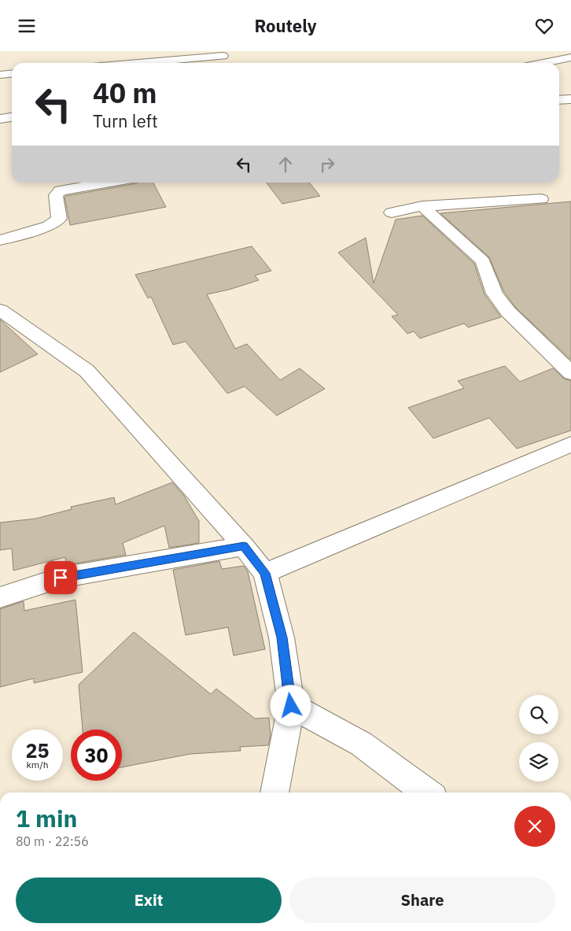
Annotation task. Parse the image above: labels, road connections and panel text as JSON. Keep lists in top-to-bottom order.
{
  "page": {
    "header": "Routely",
    "turn": ["40 m", "Turn left"],
    "speed": "25 km/h",
    "limit": "30",
    "heading": ["1 min", "80 m · 22:56"],
    "buttons": ["Exit", "Share"]
  }
}
